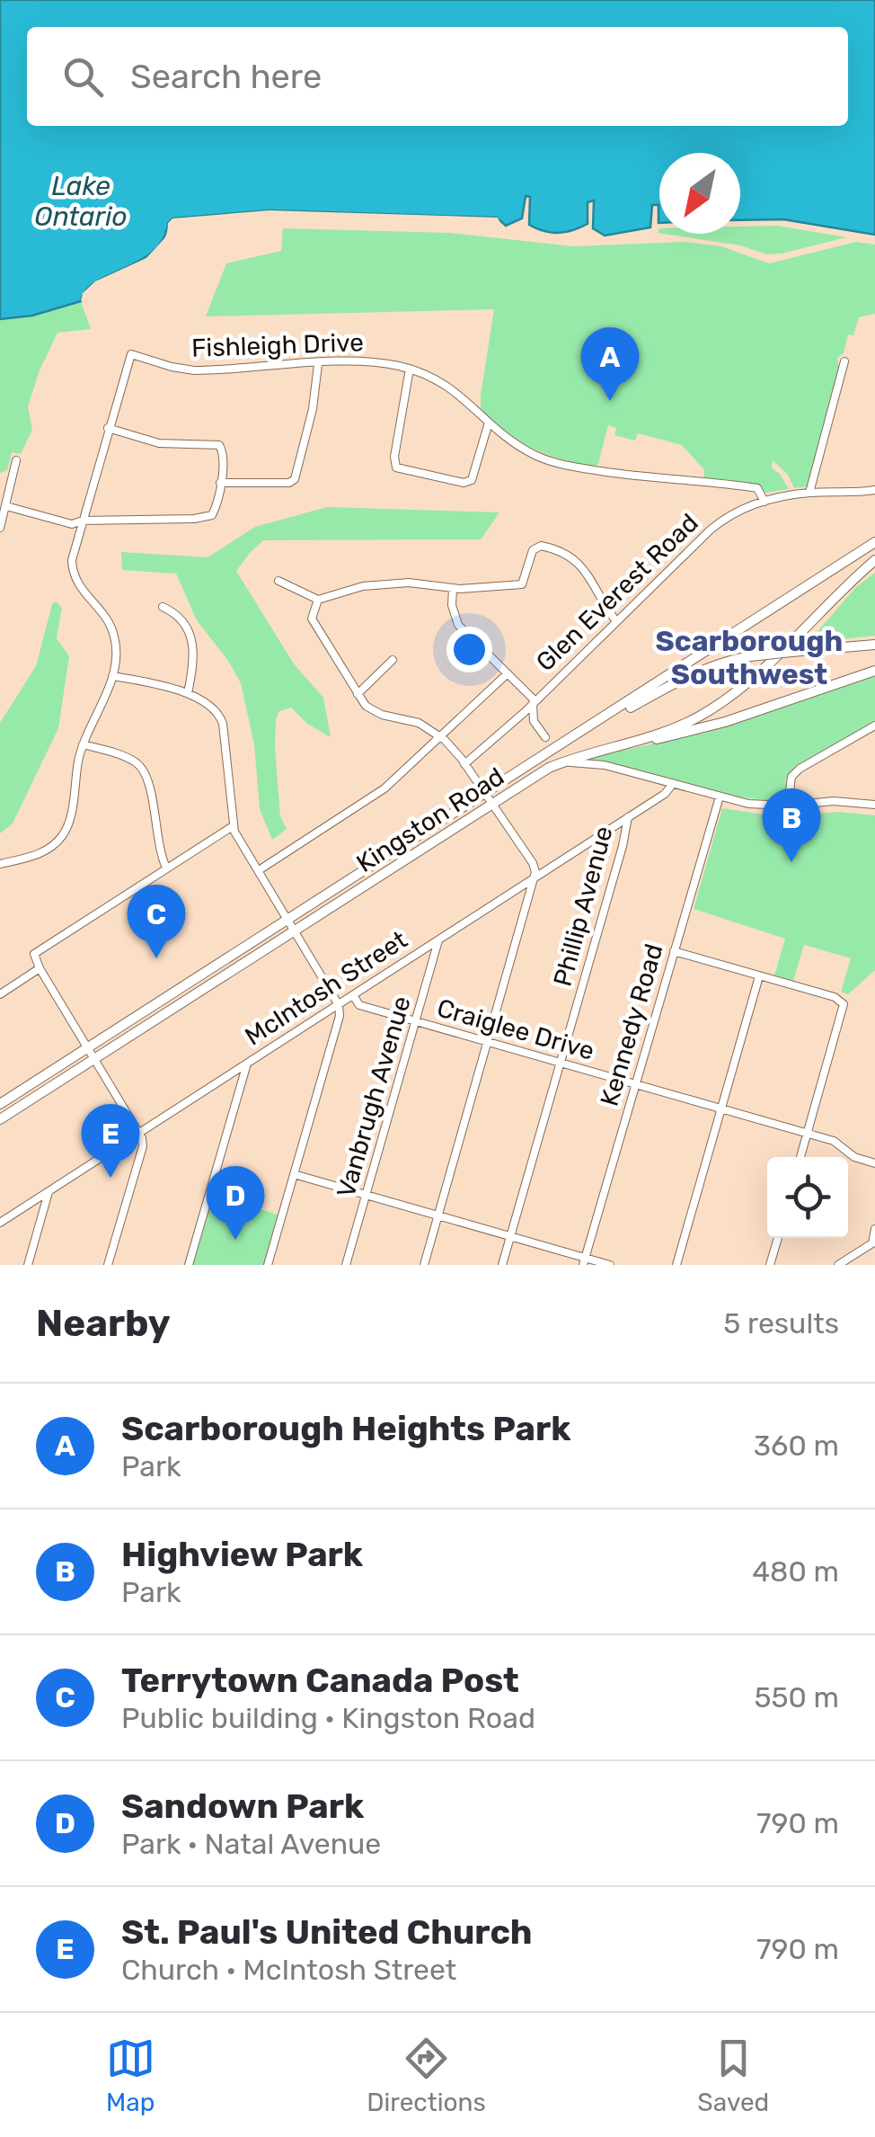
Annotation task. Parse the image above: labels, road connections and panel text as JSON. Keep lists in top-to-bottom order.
{
  "streets": {
    "main road": ["Kingston Road"],
    "street": [
      "Fishleigh Drive",
      "Glen Everest Road",
      "Phillip Avenue",
      "McIntosh Street",
      "Kennedy Road",
      "Craiglee Drive",
      "Vanbrugh Avenue"
    ]
  },
  "crossings": [
    ["Fishleigh Drive", "Glen Everest Road"],
    ["Phillip Avenue", "McIntosh Street"],
    ["Phillip Avenue", "Craiglee Drive"],
    ["McIntosh Street", "Craiglee Drive"],
    ["McIntosh Street", "Vanbrugh Avenue"],
    ["Kennedy Road", "Craiglee Drive"],
    ["Craiglee Drive", "Vanbrugh Avenue"]
  ],
  "districts": ["Scarborough Southwest"],
  "water": ["Lake Ontario"],
  "north": "bottom left",
  "page": {
    "search": "Search here",
    "pins": [
      "A",
      "B",
      "C",
      "E",
      "D"
    ],
    "heading": ["Nearby", "5 results"],
    "list": [
      {
        "mark": "A",
        "name": "Scarborough Heights Park",
        "note": "Park",
        "value": "360 m"
      },
      {
        "mark": "B",
        "name": "Highview Park",
        "note": "Park",
        "value": "480 m"
      },
      {
        "mark": "C",
        "name": "Terrytown Canada Post",
        "note": "Public building · Kingston Road",
        "value": "550 m"
      },
      {
        "mark": "D",
        "name": "Sandown Park",
        "note": "Park · Natal Avenue",
        "value": "790 m"
      },
      {
        "mark": "E",
        "name": "St. Paul's United Church",
        "note": "Church · McIntosh Street",
        "value": "790 m"
      }
    ],
    "nav": ["Map", "Directions", "Saved"]
  }
}
